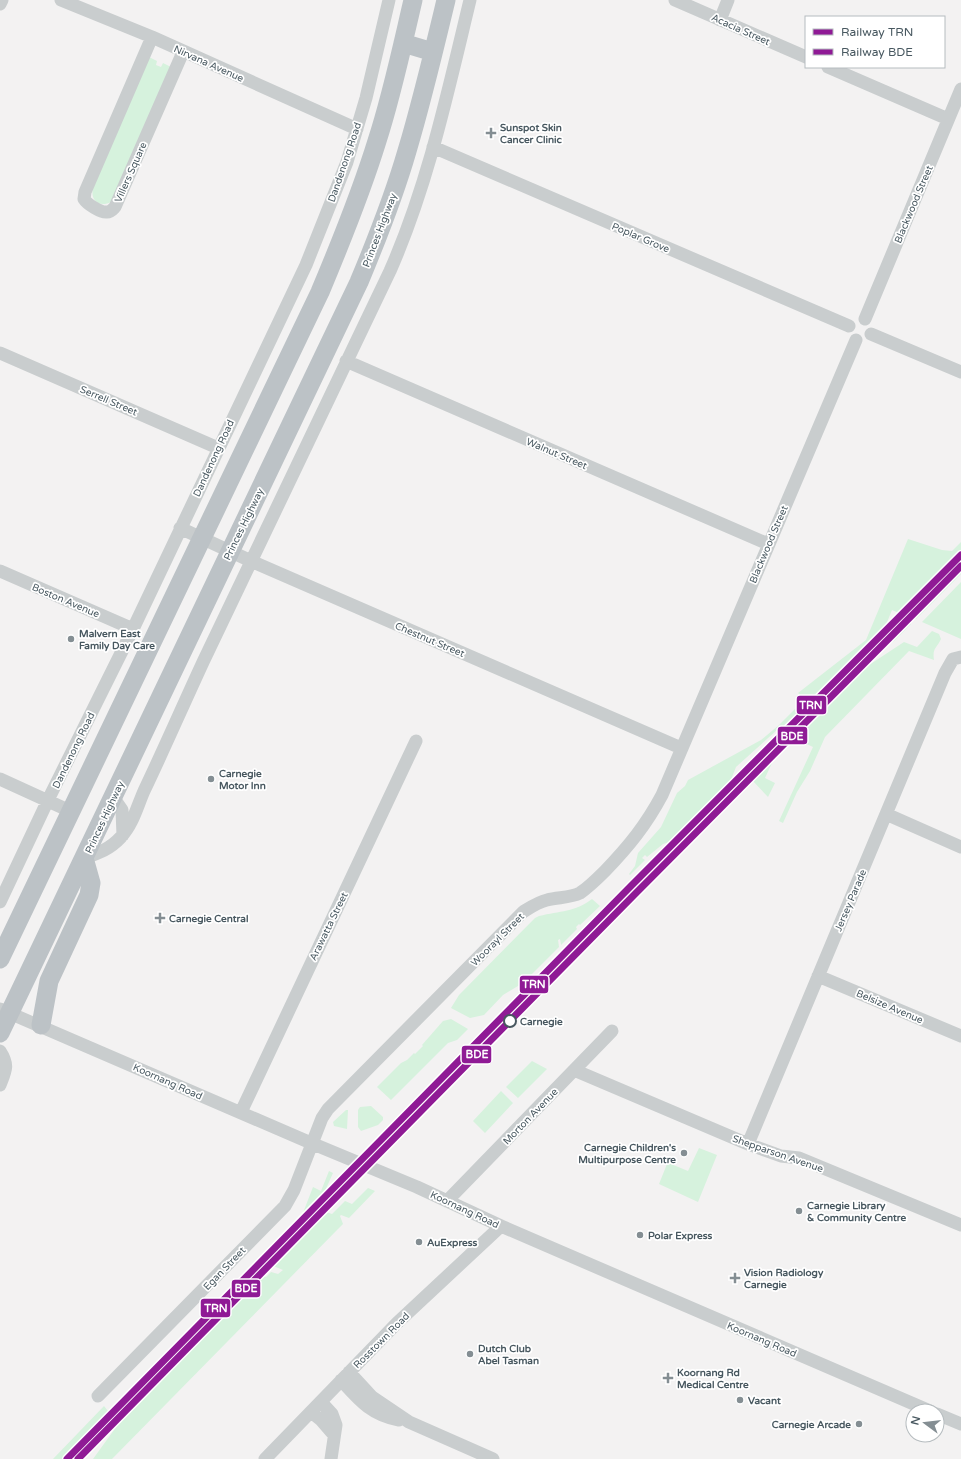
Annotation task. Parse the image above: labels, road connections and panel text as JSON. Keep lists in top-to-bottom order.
{
  "streets": {
    "highway": ["Princes Highway"],
    "street": [
      "Acacia Street",
      "Nirvana Avenue",
      "Dandenong Road",
      "Villers Square",
      "Blackwood Street",
      "Poplar Grove",
      "Serrell Street",
      "Walnut Street",
      "Boston Avenue",
      "Chestnut Street",
      "Jersey Parade",
      "Arawatta Street",
      "Woorayl Street",
      "Belsize Avenue",
      "Koornang Road",
      "Morton Avenue",
      "Shepparson Avenue",
      "Egan Street",
      "Rosstown Road"
    ]
  },
  "crossings": [
    ["Nirvana Avenue", "Dandenong Road"],
    ["Nirvana Avenue", "Villers Square"],
    ["Dandenong Road", "Serrell Street"],
    ["Dandenong Road", "Boston Avenue"],
    ["Dandenong Road", "Chestnut Street"],
    ["Blackwood Street", "Poplar Grove"],
    ["Blackwood Street", "Walnut Street"],
    ["Blackwood Street", "Chestnut Street"],
    ["Blackwood Street", "Woorayl Street"],
    ["Princes Highway", "Chestnut Street"],
    ["Princes Highway", "Koornang Road"],
    ["Chestnut Street", "Woorayl Street"],
    ["Jersey Parade", "Belsize Avenue"],
    ["Jersey Parade", "Shepparson Avenue"],
    ["Arawatta Street", "Koornang Road"],
    ["Woorayl Street", "Koornang Road"],
    ["Woorayl Street", "Egan Street"],
    ["Koornang Road", "Morton Avenue"],
    ["Koornang Road", "Egan Street"],
    ["Koornang Road", "Rosstown Road"],
    ["Morton Avenue", "Shepparson Avenue"]
  ],
  "places": {
    "health": [
      "Sunspot Skin Cancer Clinic",
      "Carnegie Central",
      "Vision Radiology Carnegie",
      "Koornang Rd Medical Centre"
    ],
    "other": [
      "Malvern East Family Day Care",
      "Carnegie Motor Inn",
      "Carnegie",
      "Carnegie Children's Multipurpose Centre",
      "Carnegie Library & Community Centre",
      "Polar Express",
      "AuExpress",
      "Dutch Club Abel Tasman",
      "Vacant",
      "Carnegie Arcade"
    ]
  },
  "lines": ["rail line TRN", "rail line BDE"],
  "legend": ["Railway TRN", "Railway BDE"],
  "north": "left"
}
